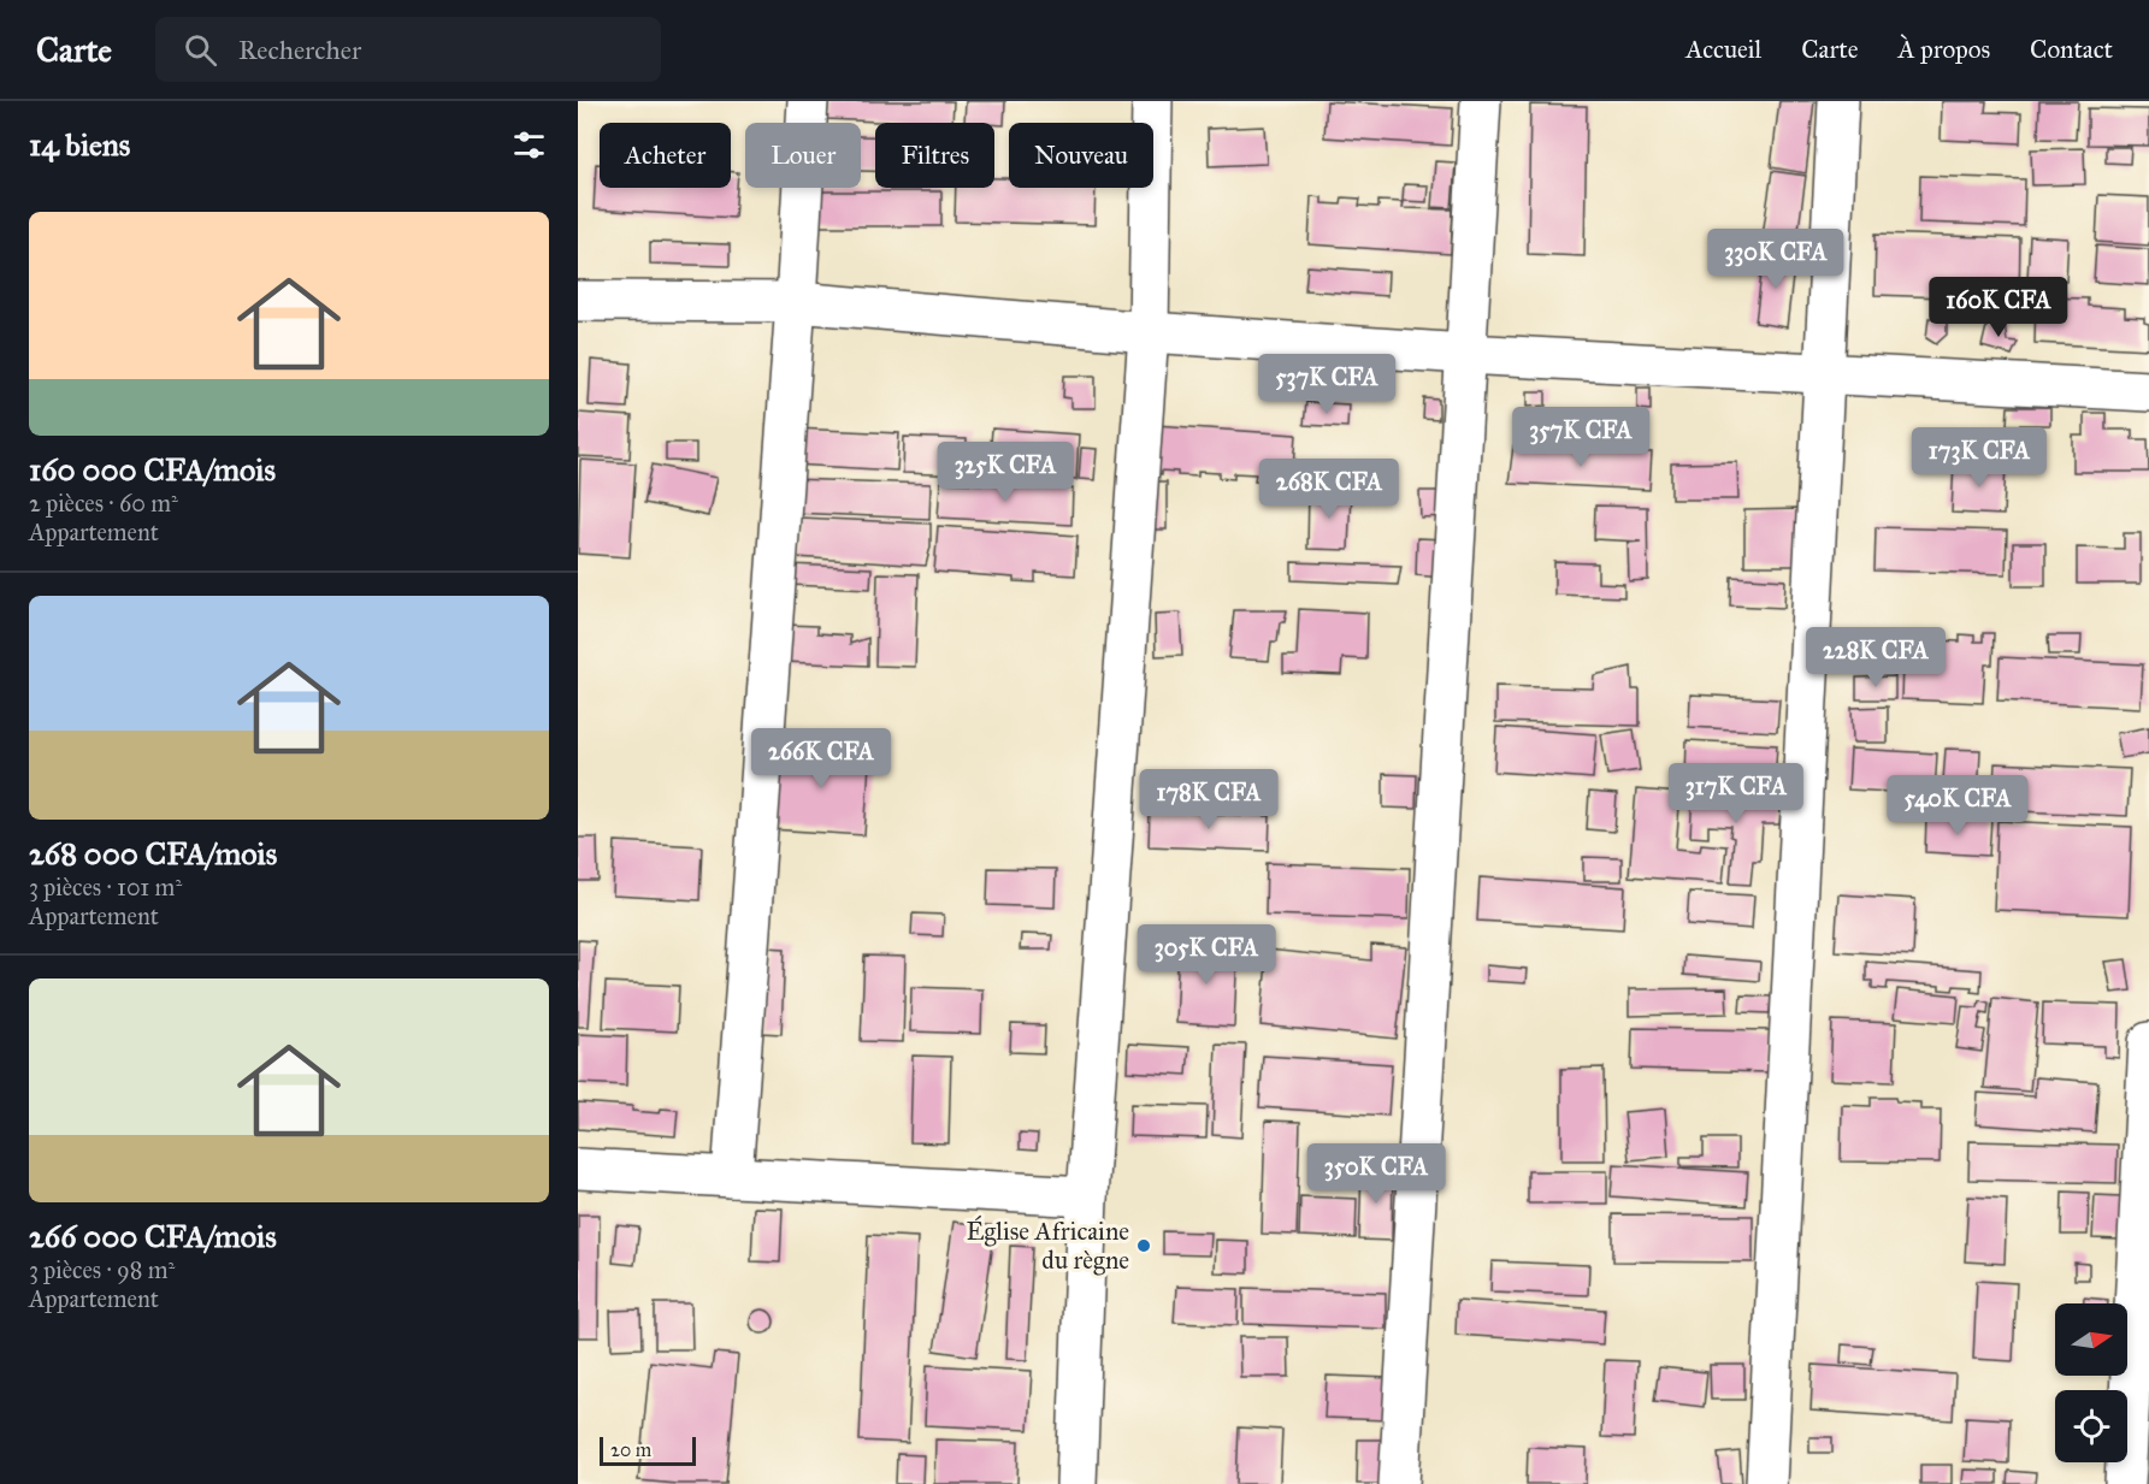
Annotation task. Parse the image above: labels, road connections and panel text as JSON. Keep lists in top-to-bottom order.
{
  "places": ["Église Africaine du règne"],
  "scale_bar": "20 m",
  "north": "right",
  "page": {
    "header": "Carte",
    "search": "Rechercher",
    "nav": [
      "Accueil",
      "Carte",
      "À propos",
      "Contact"
    ],
    "heading": "14 biens",
    "chip": [
      "Acheter",
      "Louer",
      "Filtres",
      "Nouveau"
    ],
    "list": [
      {
        "name": "160 000 CFA/mois",
        "note": "2 pièces · 60 m² · Appartement"
      },
      {
        "name": "268 000 CFA/mois",
        "note": "3 pièces · 101 m² · Appartement"
      },
      {
        "name": "266 000 CFA/mois",
        "note": "3 pièces · 98 m² · Appartement"
      }
    ],
    "price": [
      "330K CFA",
      "160K CFA",
      "537K CFA",
      "357K CFA",
      "173K CFA",
      "325K CFA",
      "268K CFA",
      "228K CFA",
      "266K CFA",
      "317K CFA",
      "178K CFA",
      "540K CFA",
      "305K CFA",
      "350K CFA"
    ],
    "scale": "20 m"
  }
}
